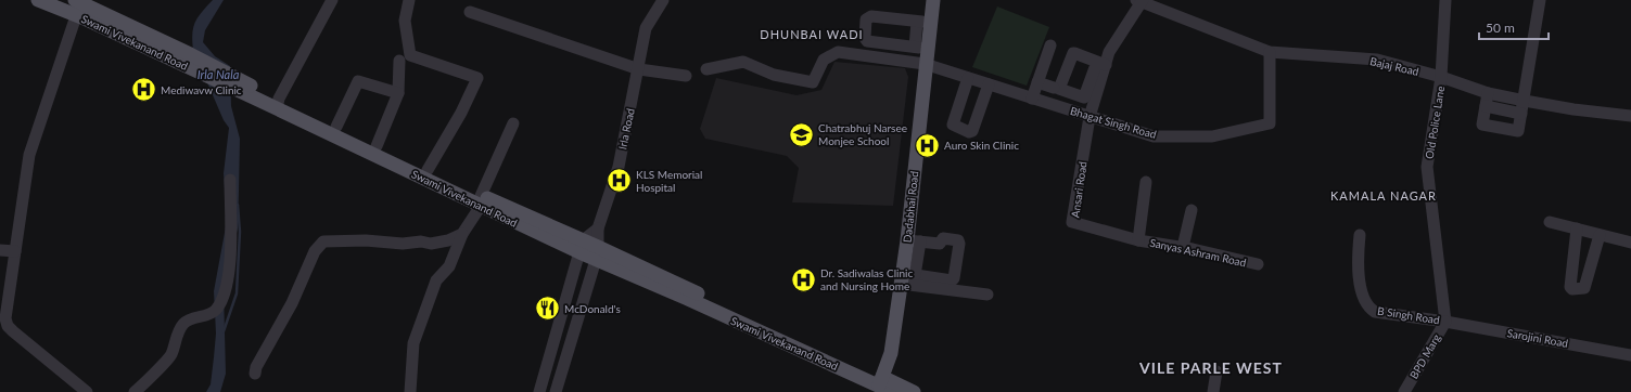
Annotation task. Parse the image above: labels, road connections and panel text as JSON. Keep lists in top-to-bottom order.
{
  "streets": {
    "main road": ["Swami Vivekanand Road", "Dadabhai Road"],
    "street": [
      "Bajaj Road",
      "Bhagat Singh Road",
      "Old Police Lane",
      "Irla Road",
      "Ansari Road",
      "Sanyas Ashram Road",
      "B Singh Road",
      "Sarojini Road",
      "BPD Marg"
    ]
  },
  "crossings": [
    ["Swami Vivekanand Road", "Dadabhai Road"],
    ["Bajaj Road", "Bhagat Singh Road"],
    ["Bajaj Road", "Old Police Lane"],
    ["Bhagat Singh Road", "Ansari Road"],
    ["Bhagat Singh Road", "Dadabhai Road"],
    ["Old Police Lane", "B Singh Road"],
    ["Old Police Lane", "Sarojini Road"],
    ["Old Police Lane", "BPD Marg"],
    ["Ansari Road", "Sanyas Ashram Road"],
    ["B Singh Road", "Sarojini Road"],
    ["B Singh Road", "BPD Marg"],
    ["Sarojini Road", "BPD Marg"]
  ],
  "districts": ["DHUNBAI WADI", "KAMALA NAGAR", "VILE PARLE WEST"],
  "water": ["Irla Nala"],
  "places": {
    "hospital": [
      "Mediwavw Clinic",
      "Auro Skin Clinic",
      "KLS Memorial Hospital",
      "Dr. Sadiwalas Clinic and Nursing Home"
    ],
    "school or university": ["Chatrabhuj Narsee Monjee School"],
    "restaurant": ["McDonald's"]
  },
  "scale_bar": "50 m"
}
